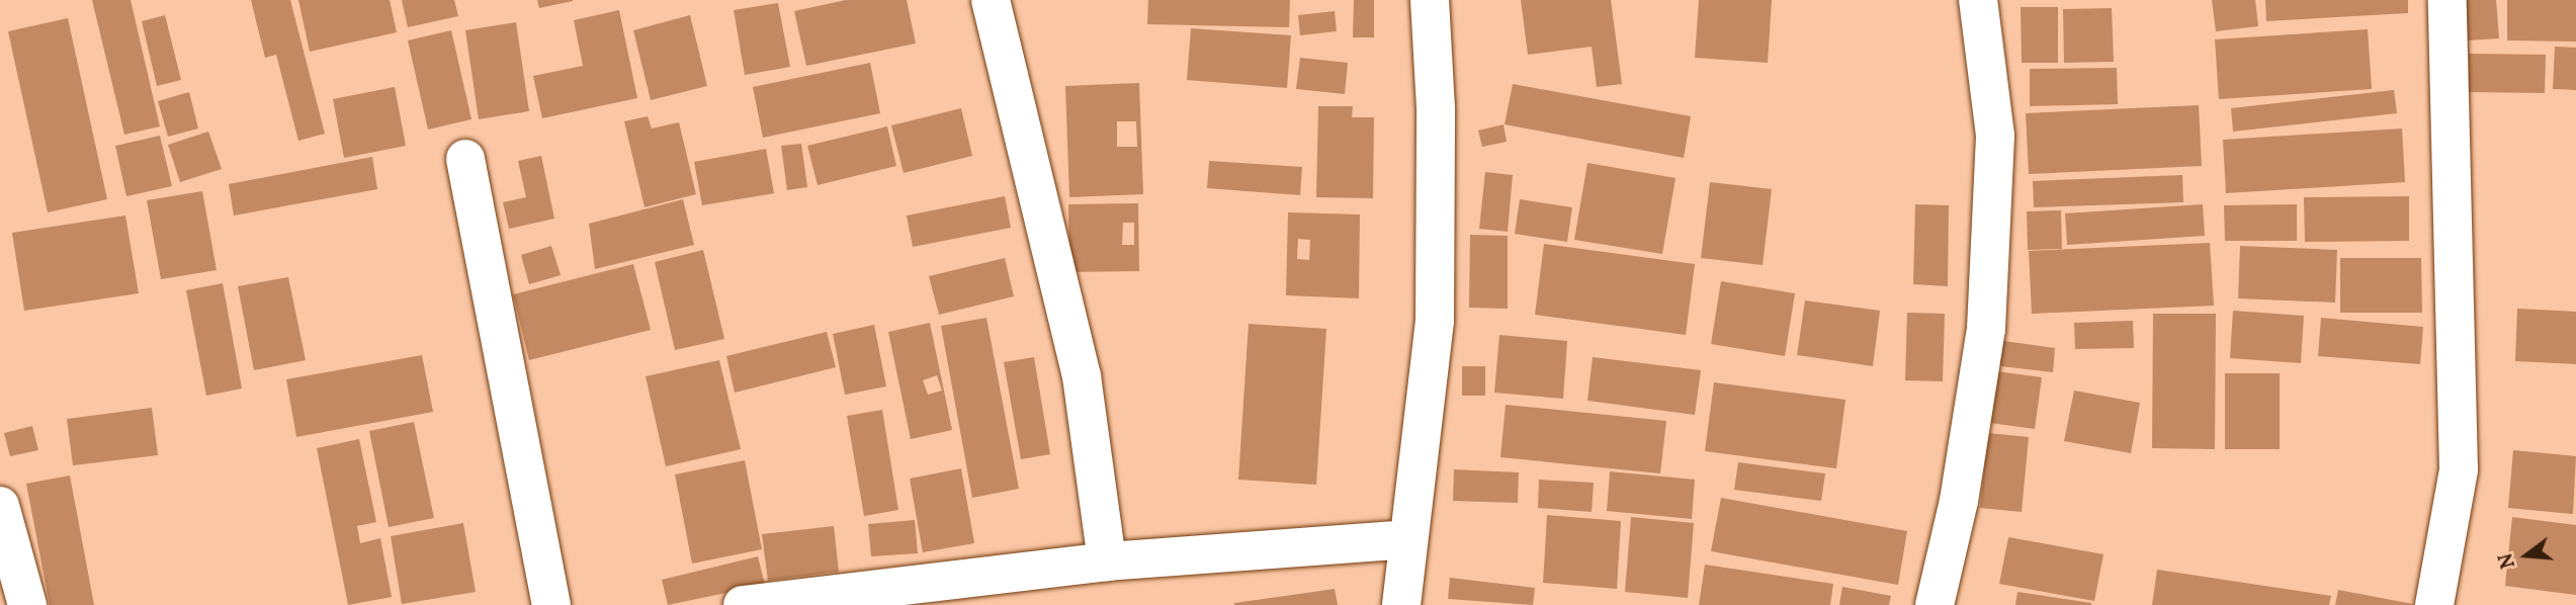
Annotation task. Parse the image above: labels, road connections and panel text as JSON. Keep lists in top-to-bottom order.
{
  "north": "left"
}
